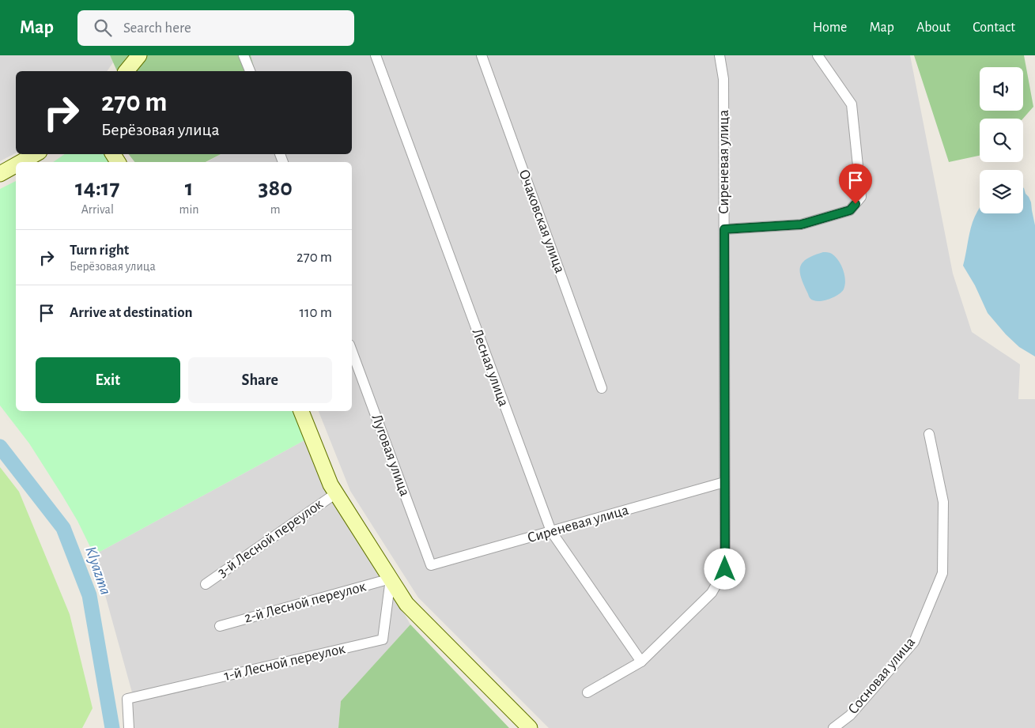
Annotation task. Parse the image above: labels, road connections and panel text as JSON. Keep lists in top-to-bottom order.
{
  "streets": {
    "street": [
      "Сиреневая улица",
      "Очаковская улица",
      "Лесная улица",
      "Луговая улица",
      "3-й Лесной переулок",
      "2-й Лесной переулок",
      "1-й Лесной переулок",
      "Сосновая улица"
    ]
  },
  "crossings": [
    ["Сиреневая улица", "Лесная улица"],
    ["Сиреневая улица", "Луговая улица"],
    ["2-й Лесной переулок", "1-й Лесной переулок"]
  ],
  "water": ["Klyazma"],
  "page": {
    "header": "Map",
    "search": "Search here",
    "nav": [
      "Home",
      "Map",
      "About",
      "Contact"
    ],
    "turn": ["270 m", "Берёзовая улица"],
    "eta": [
      "14:17",
      "Arrival",
      "1",
      "min",
      "380",
      "m"
    ],
    "list": [
      {
        "name": "Turn right",
        "note": "Берёзовая улица",
        "value": "270 m"
      },
      {
        "name": "Arrive at destination",
        "value": "110 m"
      }
    ],
    "buttons": ["Exit", "Share"]
  }
}
